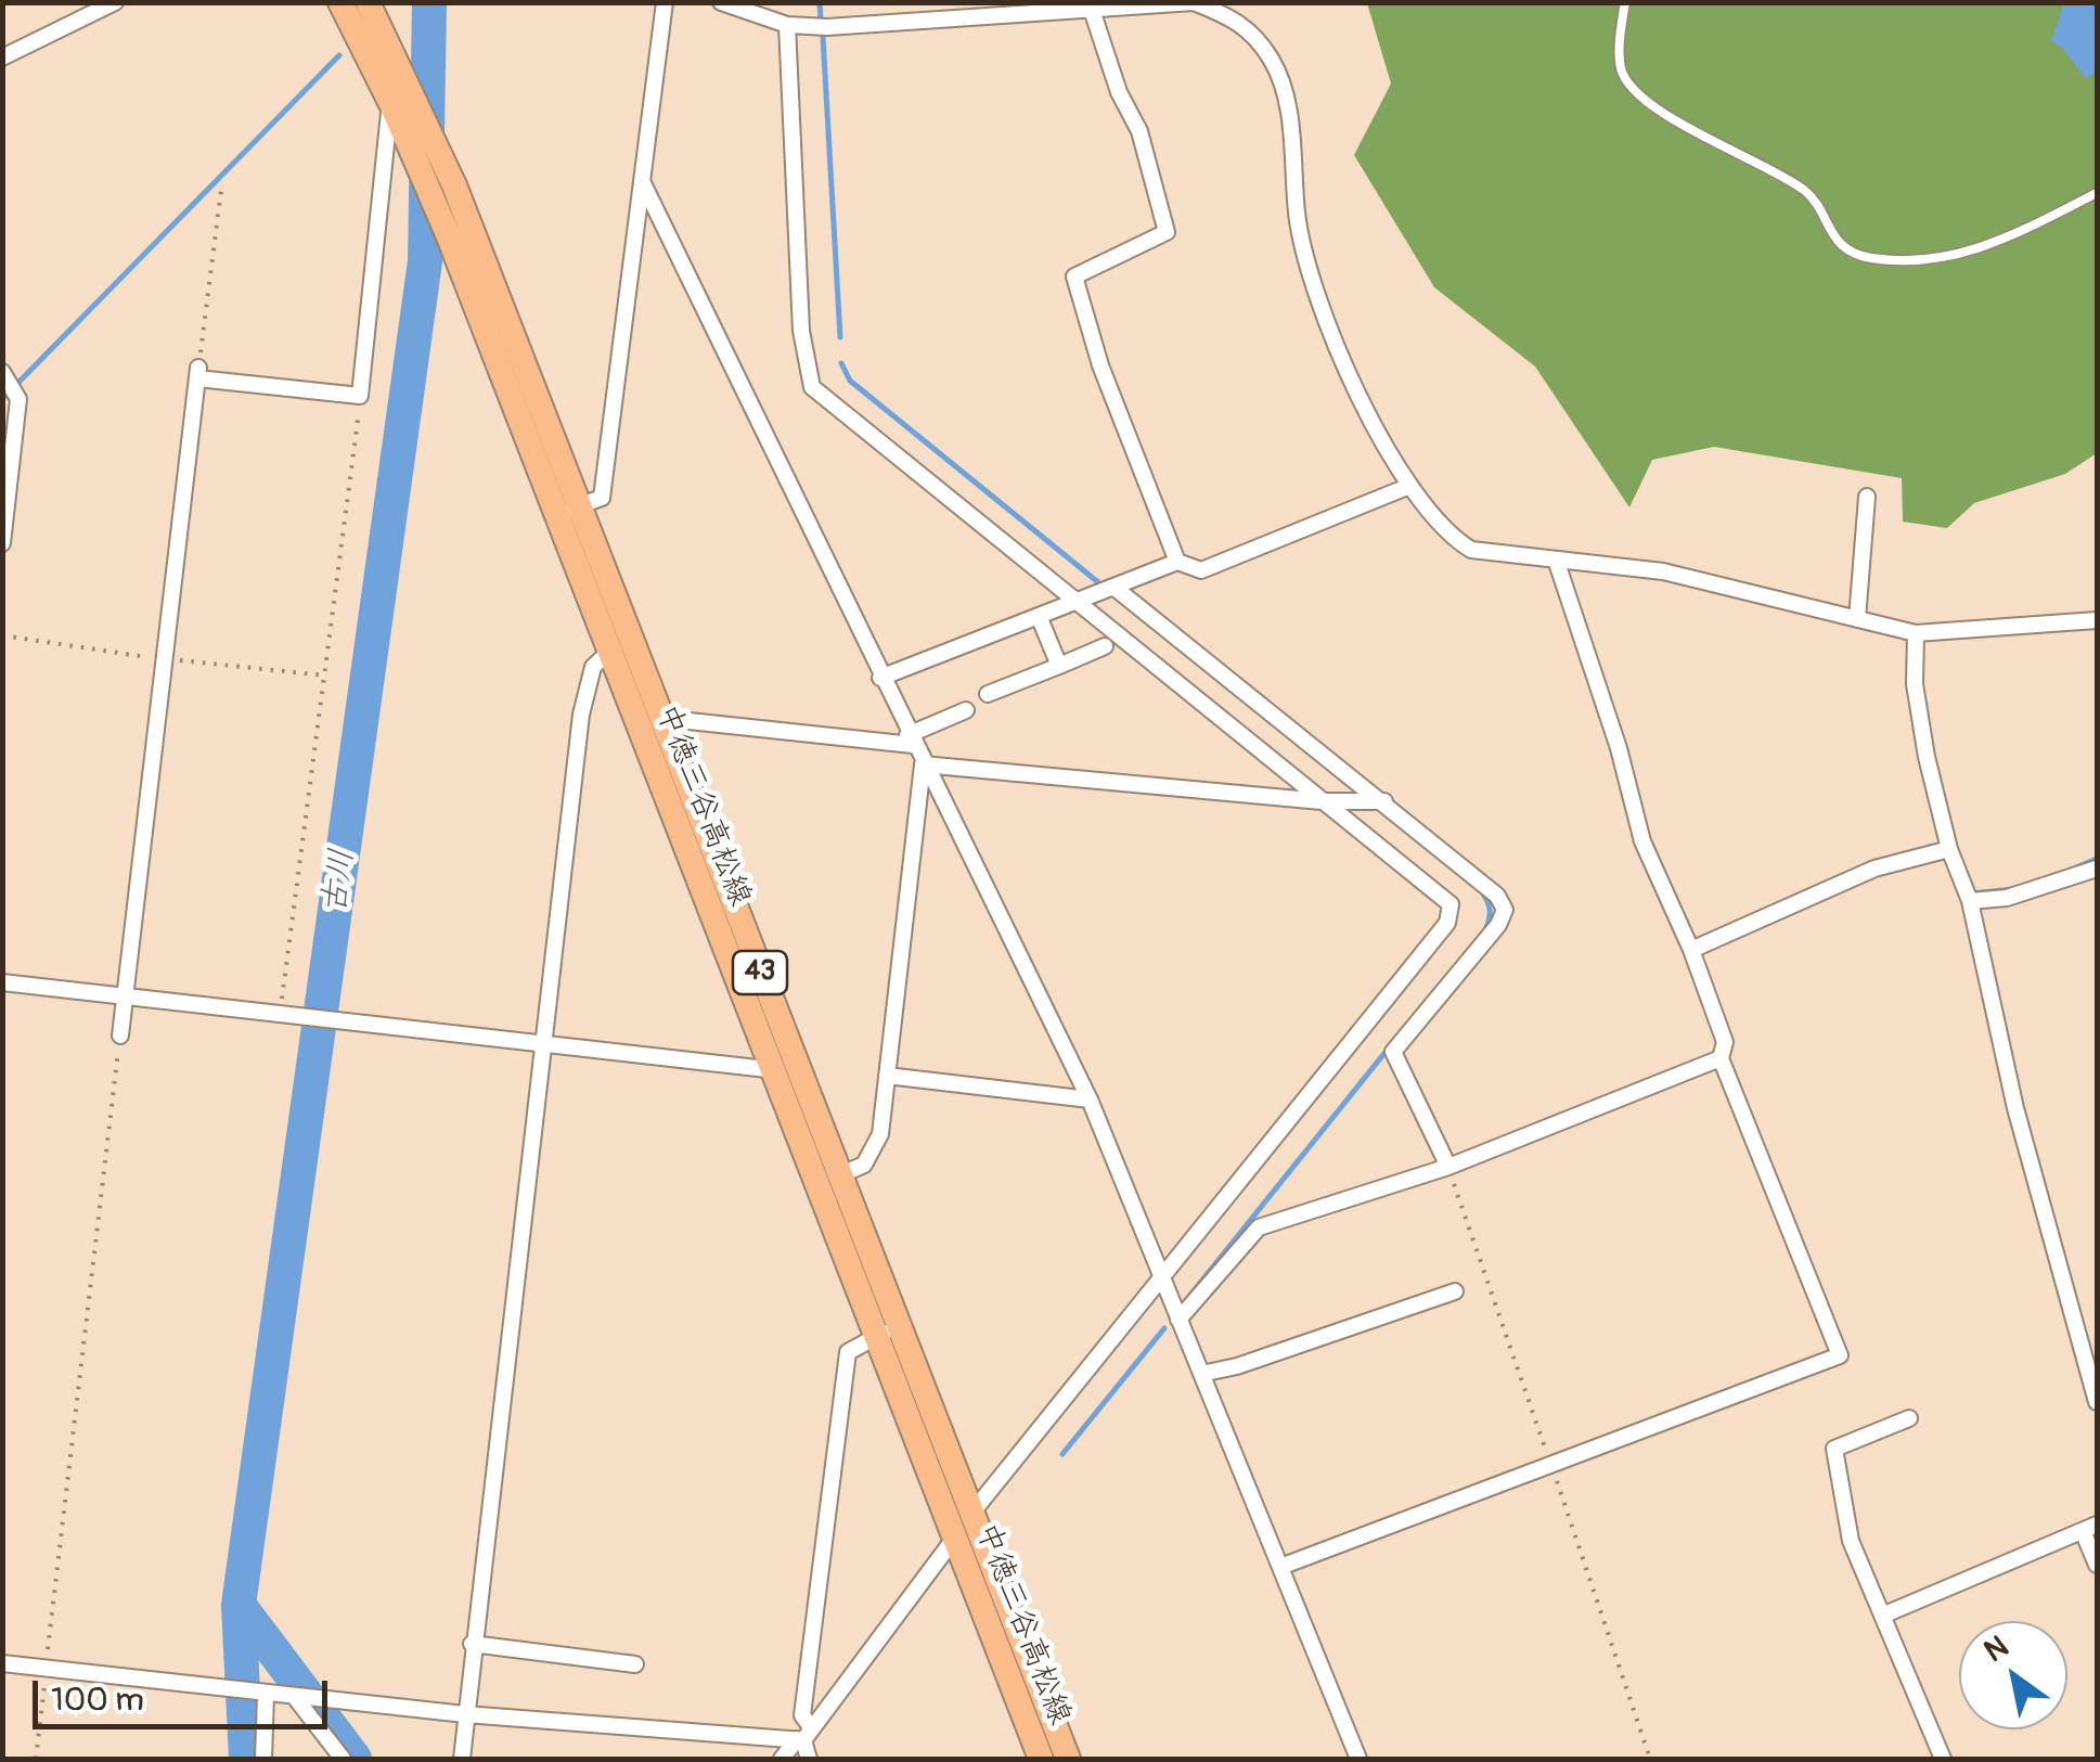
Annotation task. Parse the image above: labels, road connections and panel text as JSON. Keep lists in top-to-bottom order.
{
  "streets": {
    "main road": ["中徳三谷高松線", "43"]
  },
  "water": ["古川"],
  "scale_bar": "100 m",
  "north": "top left"
}
